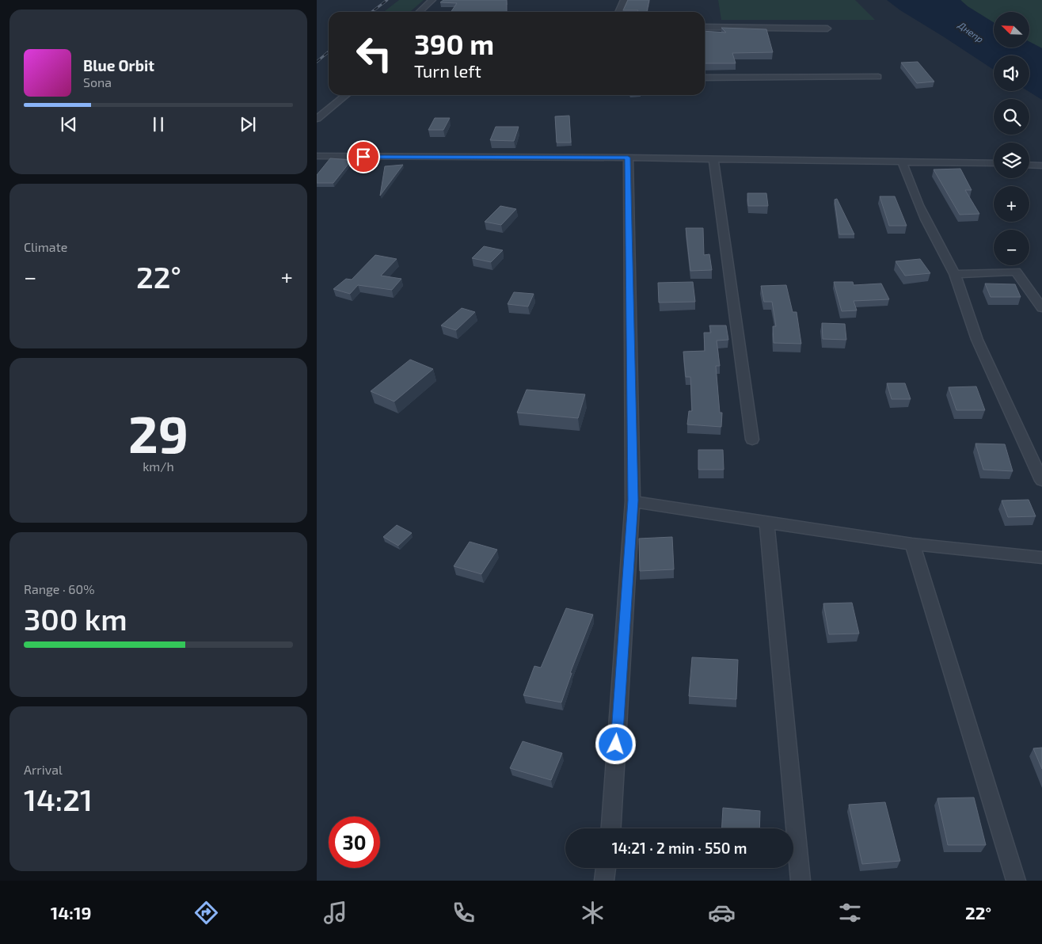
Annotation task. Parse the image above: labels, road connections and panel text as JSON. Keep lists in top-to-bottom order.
{
  "water": ["Днепр"],
  "north": "top left",
  "page": {
    "map_buttons": ["+", "−"],
    "turn": ["390 m", "Turn left"],
    "song": ["Blue Orbit", "Sona"],
    "tile": [
      "Climate",
      ["29", "km/h"],
      ["Range · 60%", "300 km"],
      ["Arrival", "14:21"]
    ],
    "heat": ["−", "22°", "+"],
    "limit": "30",
    "trip": "14:21 · 2 min · 550 m",
    "tabs": ["14:19", "22°"]
  }
}
